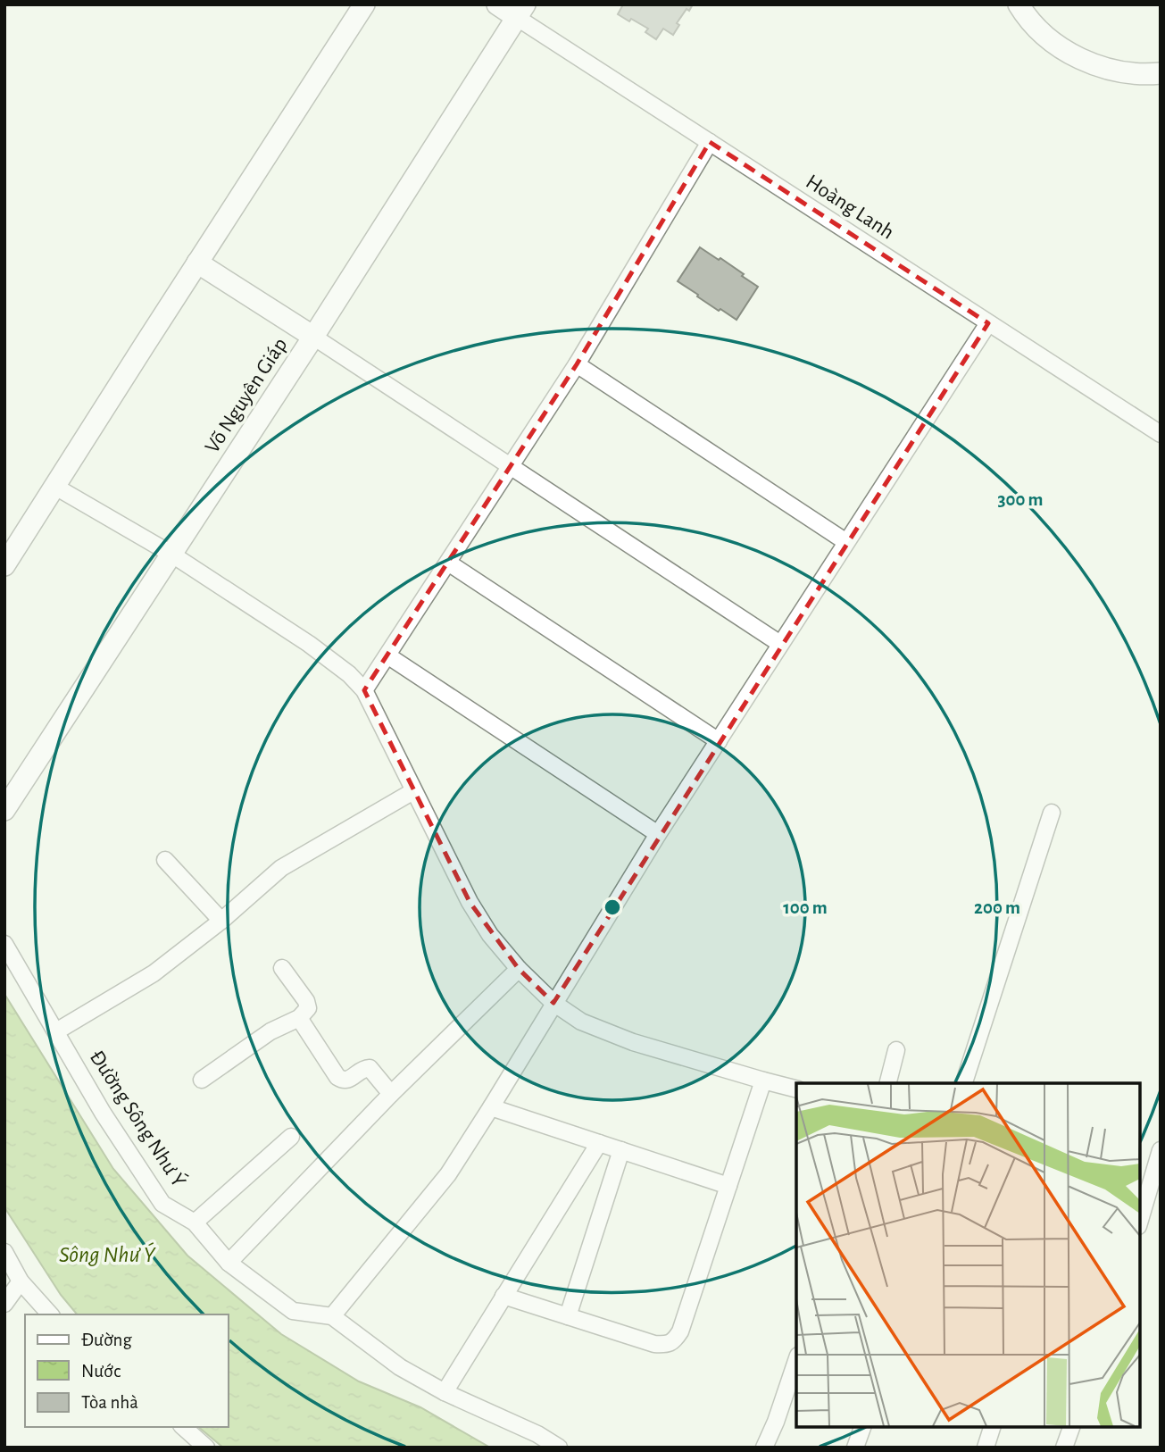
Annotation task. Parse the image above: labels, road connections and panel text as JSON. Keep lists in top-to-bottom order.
{
  "streets": {
    "street": ["Hoàng Lanh", "Võ Nguyên Giáp", "Đường Sông Như Ý"]
  },
  "crossings": [
    ["Hoàng Lanh", "Võ Nguyên Giáp"]
  ],
  "water": ["Sông Như Ý"],
  "legend": ["Đường", "Nước", "Tòa nhà"],
  "rings": ["300 m", "100 m", "200 m"]
}
